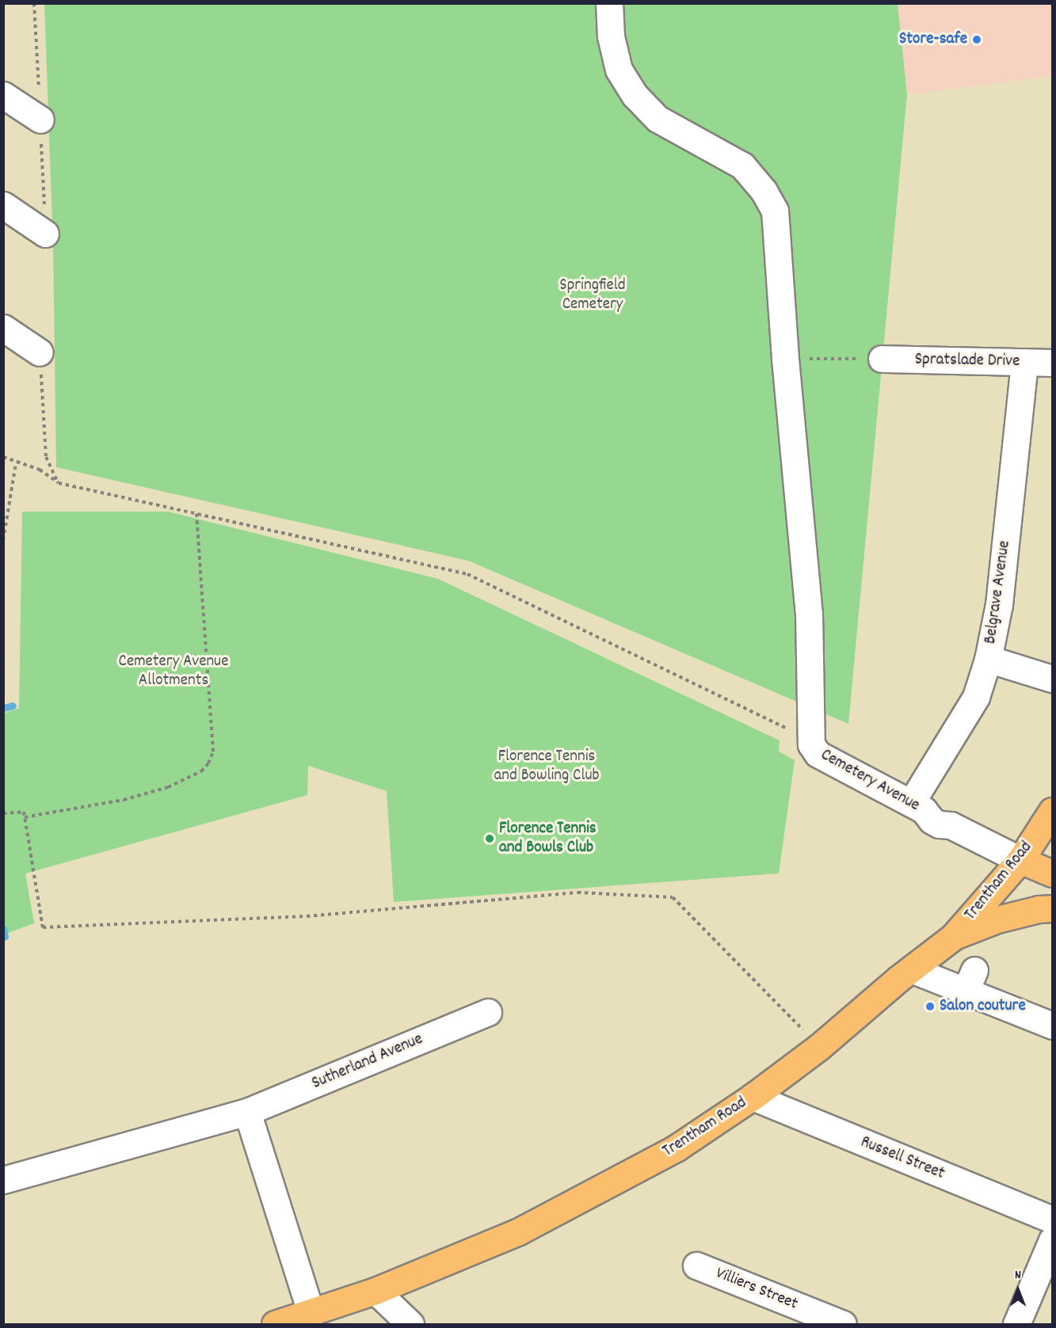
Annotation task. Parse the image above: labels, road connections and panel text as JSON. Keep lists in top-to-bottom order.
{
  "streets": {
    "main road": ["Trentham Road"],
    "street": [
      "Spratslade Drive",
      "Belgrave Avenue",
      "Cemetery Avenue",
      "Sutherland Avenue",
      "Russell Street",
      "Villiers Street"
    ]
  },
  "crossings": [
    ["Spratslade Drive", "Belgrave Avenue"],
    ["Belgrave Avenue", "Cemetery Avenue"],
    ["Cemetery Avenue", "Trentham Road"],
    ["Trentham Road", "Russell Street"]
  ],
  "parks": ["Springfield Cemetery", "Cemetery Avenue Allotments", "Florence Tennis and Bowling Club"],
  "places": ["Store-safe", "Florence Tennis and Bowls Club", "Salon couture"],
  "north": "top"
}
